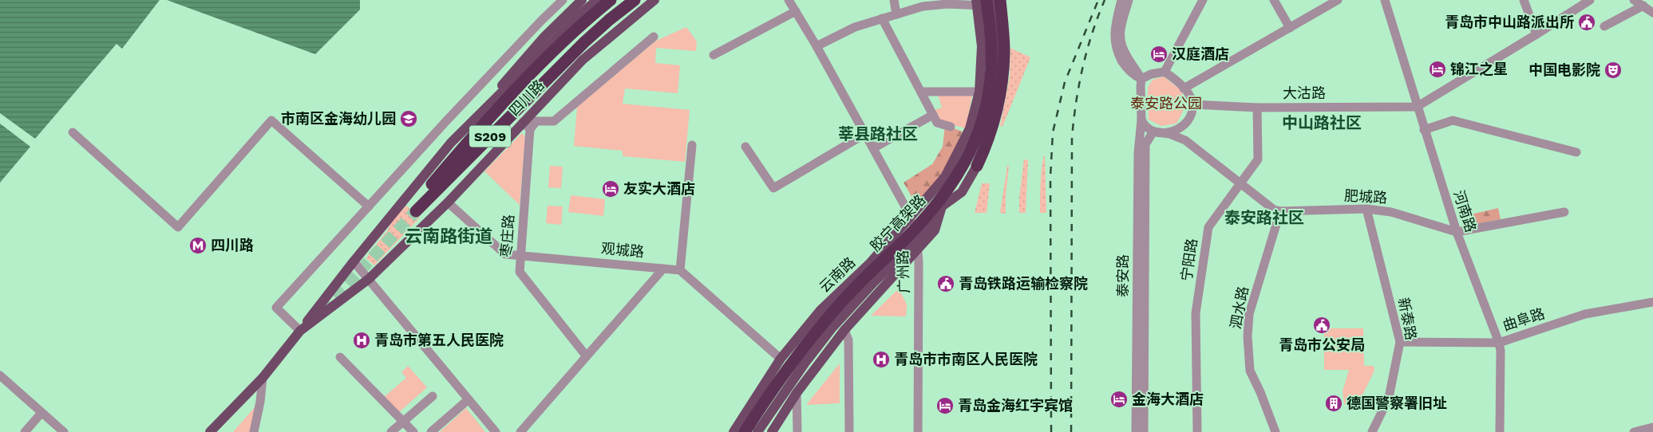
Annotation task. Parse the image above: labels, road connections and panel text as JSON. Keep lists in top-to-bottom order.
{
  "streets": {
    "highway": ["S209", "胶宁高架路"],
    "main road": ["四川路", "云南路"],
    "street": [
      "大沽路",
      "肥城路",
      "河南路",
      "枣庄路",
      "观城路",
      "宁阳路",
      "广州路",
      "泰安路",
      "泗水路",
      "新泰路",
      "曲阜路"
    ]
  },
  "crossings": [
    ["大沽路", "河南路"],
    ["大沽路", "宁阳路"],
    ["大沽路", "泰安路"],
    ["四川路", "枣庄路"],
    ["四川路", "观城路"],
    ["肥城路", "河南路"],
    ["肥城路", "泗水路"],
    ["肥城路", "新泰路"],
    ["河南路", "曲阜路"],
    ["胶宁高架路", "云南路"],
    ["枣庄路", "观城路"],
    ["广州路", "云南路"],
    ["新泰路", "曲阜路"]
  ],
  "districts": [
    "中山路社区",
    "莘县路社区",
    "泰安路社区",
    "云南路街道"
  ],
  "parks": ["泰安路公园"],
  "places": {
    "public building": ["青岛市中山路派出所", "青岛铁路运输检察院", "青岛市公安局"],
    "hotel": [
      "汉庭酒店",
      "锦江之星",
      "友实大酒店",
      "金海大酒店",
      "青岛金海红宇宾馆"
    ],
    "theatre": ["中国电影院"],
    "school or university": ["市南区金海幼儿园"],
    "metro station": ["四川路"],
    "hospital": ["青岛市第五人民医院", "青岛市市南区人民医院"],
    "building": ["德国警察署旧址"]
  }
}
